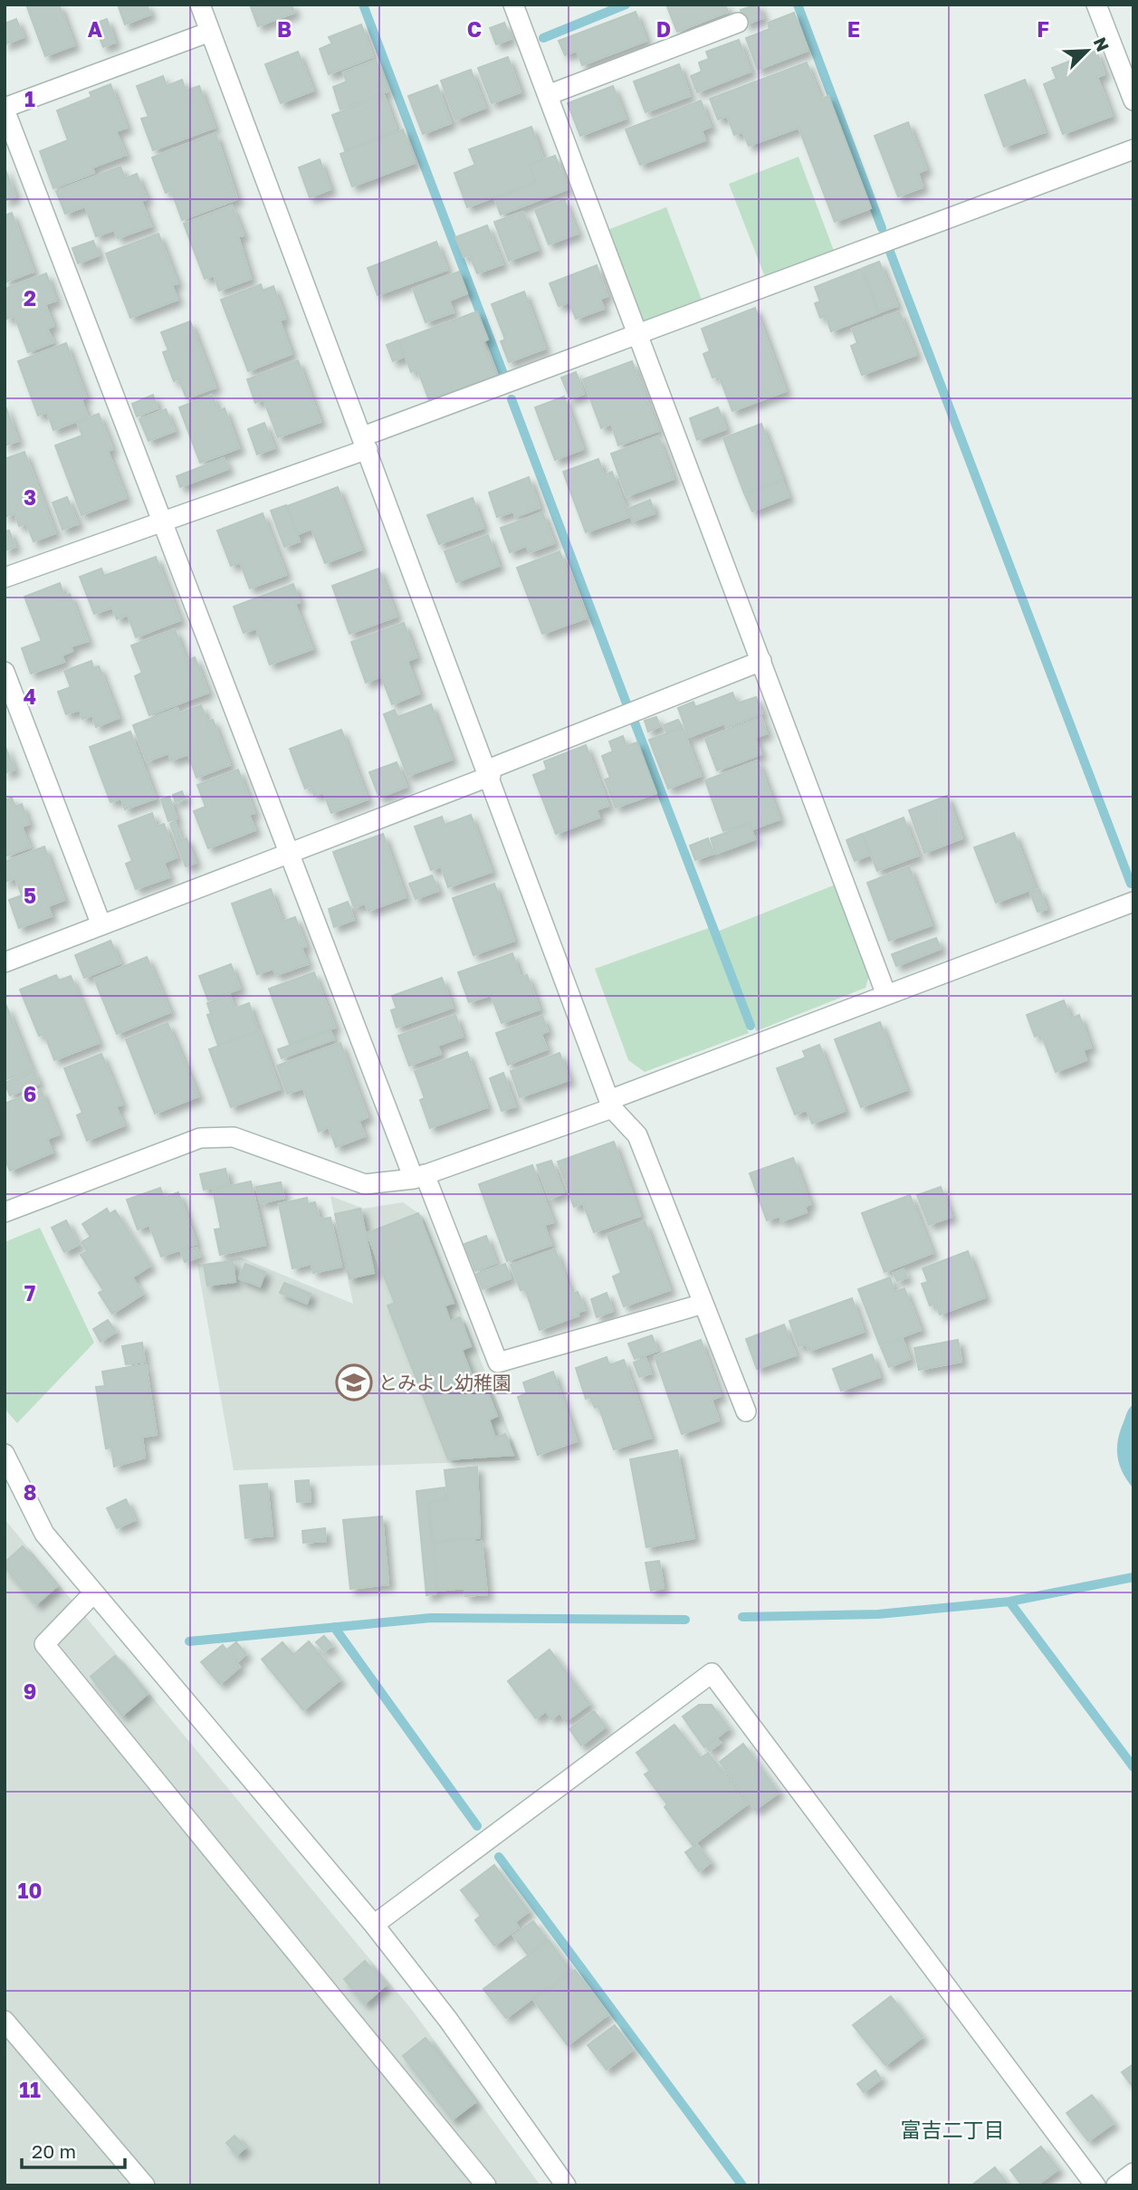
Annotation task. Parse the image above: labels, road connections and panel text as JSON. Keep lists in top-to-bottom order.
{
  "districts": ["富吉二丁目"],
  "places": {
    "school or university": ["とみよし幼稚園"]
  },
  "scale_bar": "20 m",
  "north": "top right",
  "grid": {
    "columns": [
      "A",
      "B",
      "C",
      "D",
      "E",
      "F"
    ],
    "rows": [
      "1",
      "2",
      "3",
      "4",
      "5",
      "6",
      "7",
      "8",
      "9",
      "10",
      "11"
    ]
  }
}
